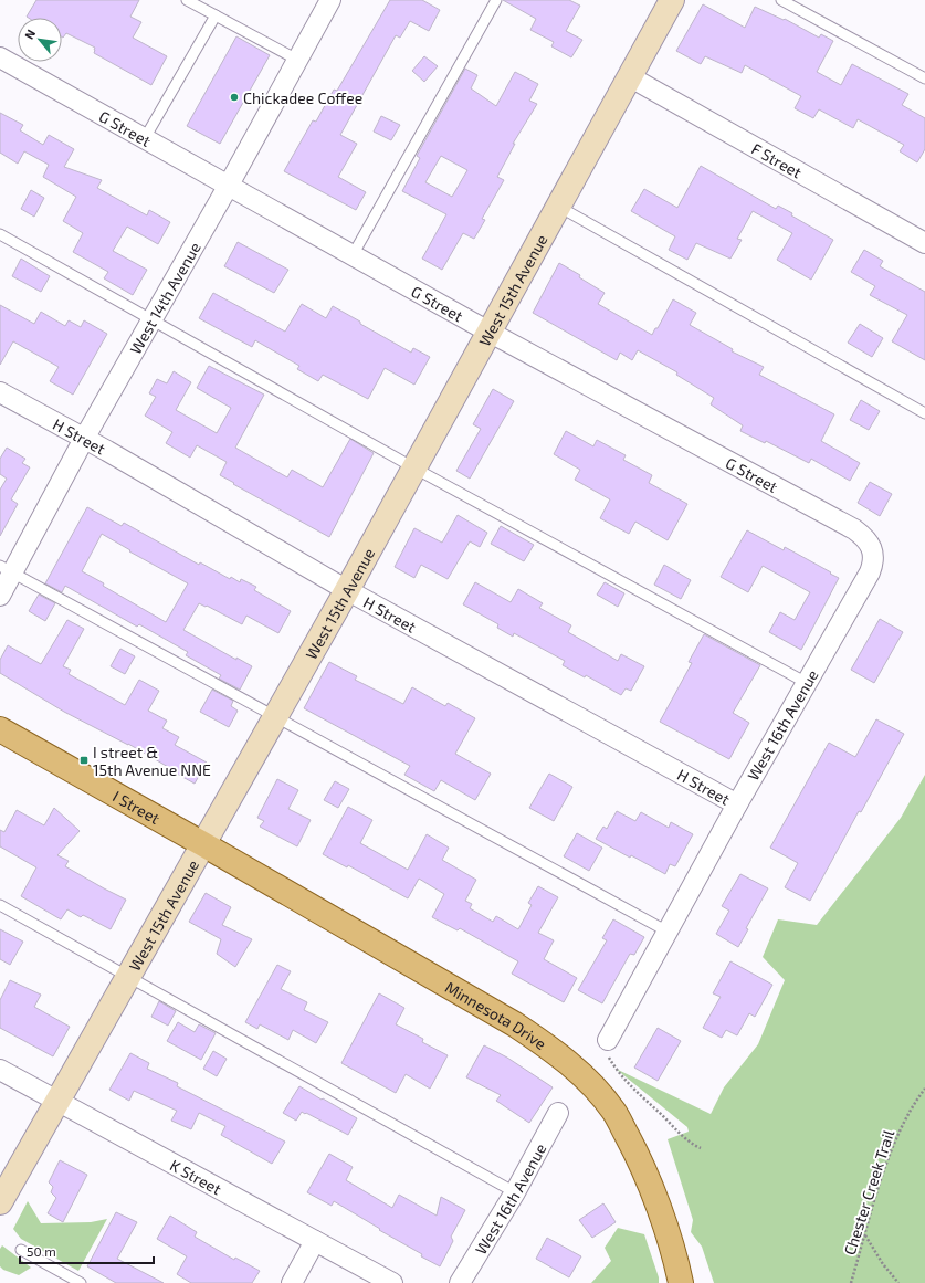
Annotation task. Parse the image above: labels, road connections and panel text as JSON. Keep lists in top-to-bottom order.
{
  "streets": {
    "main road": ["West 15th Avenue", "I Street", "Minnesota Drive"],
    "street": [
      "G Street",
      "F Street",
      "West 14th Avenue",
      "H Street",
      "West 16th Avenue",
      "K Street"
    ],
    "path": ["Chester Creek Trail"]
  },
  "crossings": [
    ["G Street", "West 15th Avenue"],
    ["G Street", "West 14th Avenue"],
    ["G Street", "West 16th Avenue"],
    ["F Street", "West 15th Avenue"],
    ["West 15th Avenue", "H Street"],
    ["West 15th Avenue", "I Street"],
    ["West 15th Avenue", "Minnesota Drive"],
    ["West 15th Avenue", "K Street"],
    ["West 14th Avenue", "H Street"],
    ["H Street", "West 16th Avenue"],
    ["I Street", "Minnesota Drive"]
  ],
  "places": {
    "other": ["Chickadee Coffee"],
    "transit": ["I street & 15th Avenue NNE"]
  },
  "scale_bar": "50 m",
  "north": "top left"
}
